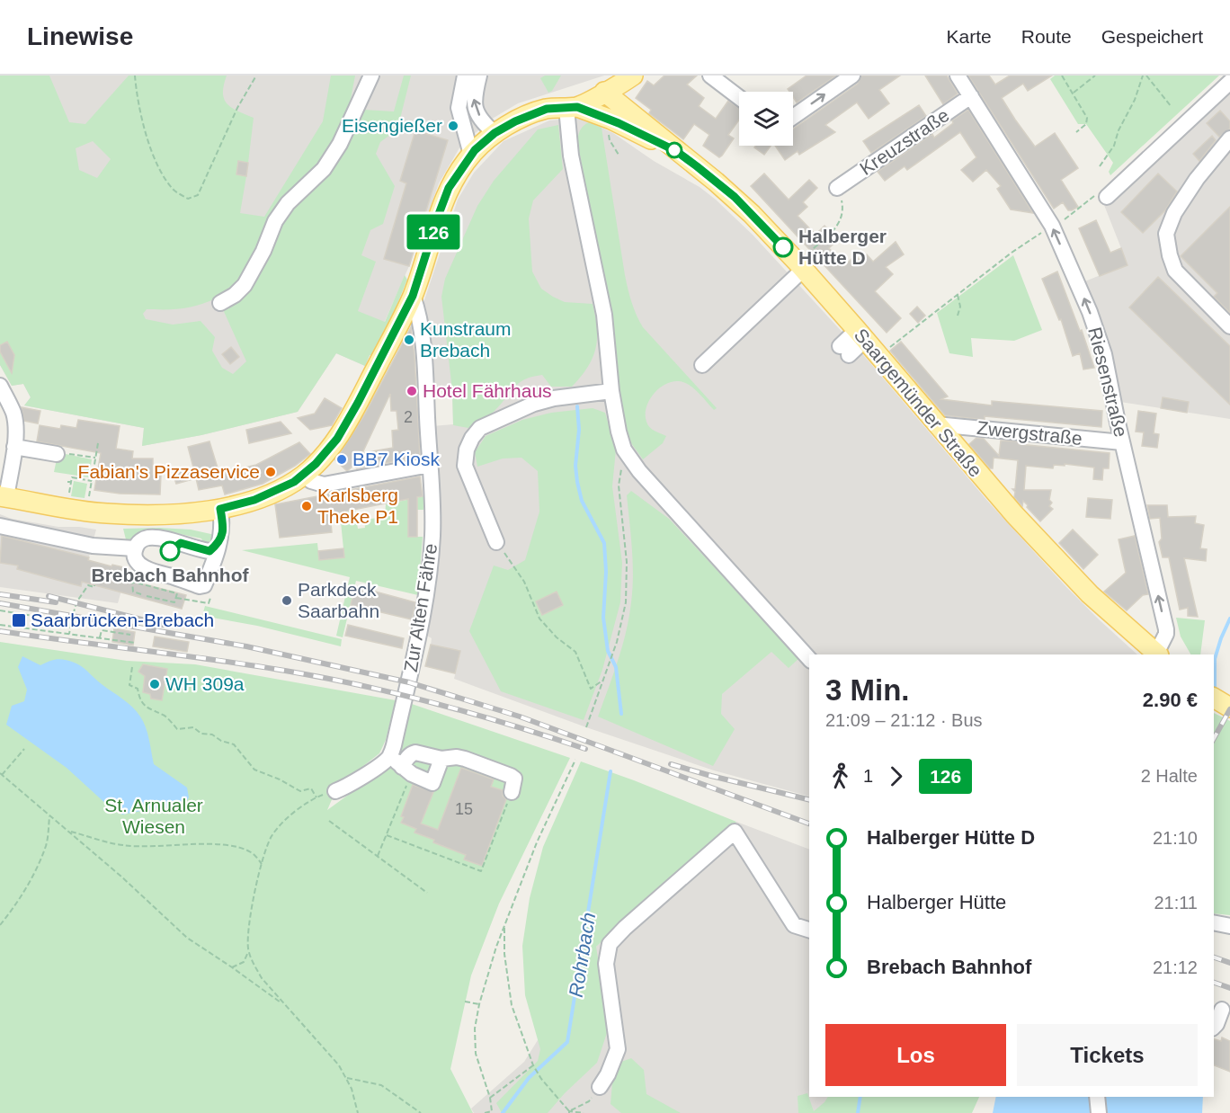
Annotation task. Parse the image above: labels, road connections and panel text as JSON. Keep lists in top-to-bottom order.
{
  "streets": {
    "main road": ["Saargemünder Straße"],
    "street": [
      "Kreuzstraße",
      "Riesenstraße",
      "Zwergstraße",
      "Zur Alten Fähre"
    ]
  },
  "crossings": [
    ["Kreuzstraße", "Riesenstraße"],
    ["Riesenstraße", "Saargemünder Straße"],
    ["Riesenstraße", "Zwergstraße"],
    ["Saargemünder Straße", "Zwergstraße"]
  ],
  "one_way": ["Riesenstraße"],
  "water": ["Rohrbach"],
  "parks": ["St. Arnualer Wiesen"],
  "places": {
    "other": [
      "Eisengießer",
      "Halberger Hütte D",
      "Kunstraum Brebach",
      "Hotel Fährhaus",
      "BB7 Kiosk",
      "Fabian's Pizzaservice",
      "Karlsberg Theke P1",
      "Brebach Bahnhof",
      "Parkdeck Saarbahn",
      "WH 309a"
    ],
    "transit": ["Saarbrücken-Brebach"]
  },
  "lines": ["bus line 126"],
  "house_numbers": ["2", "15"],
  "page": {
    "header": "Linewise",
    "nav": ["Karte", "Route", "Gespeichert"],
    "on_map": "126",
    "heading": ["3 Min.", "21:09 – 21:12 · Bus", "2.90 €"],
    "legs": ["1", "126", "2 Halte"],
    "list": [
      {
        "name": "Halberger Hütte D",
        "value": "21:10"
      },
      {
        "name": "Halberger Hütte",
        "value": "21:11"
      },
      {
        "name": "Brebach Bahnhof",
        "value": "21:12"
      }
    ],
    "buttons": ["Los", "Tickets"]
  }
}
